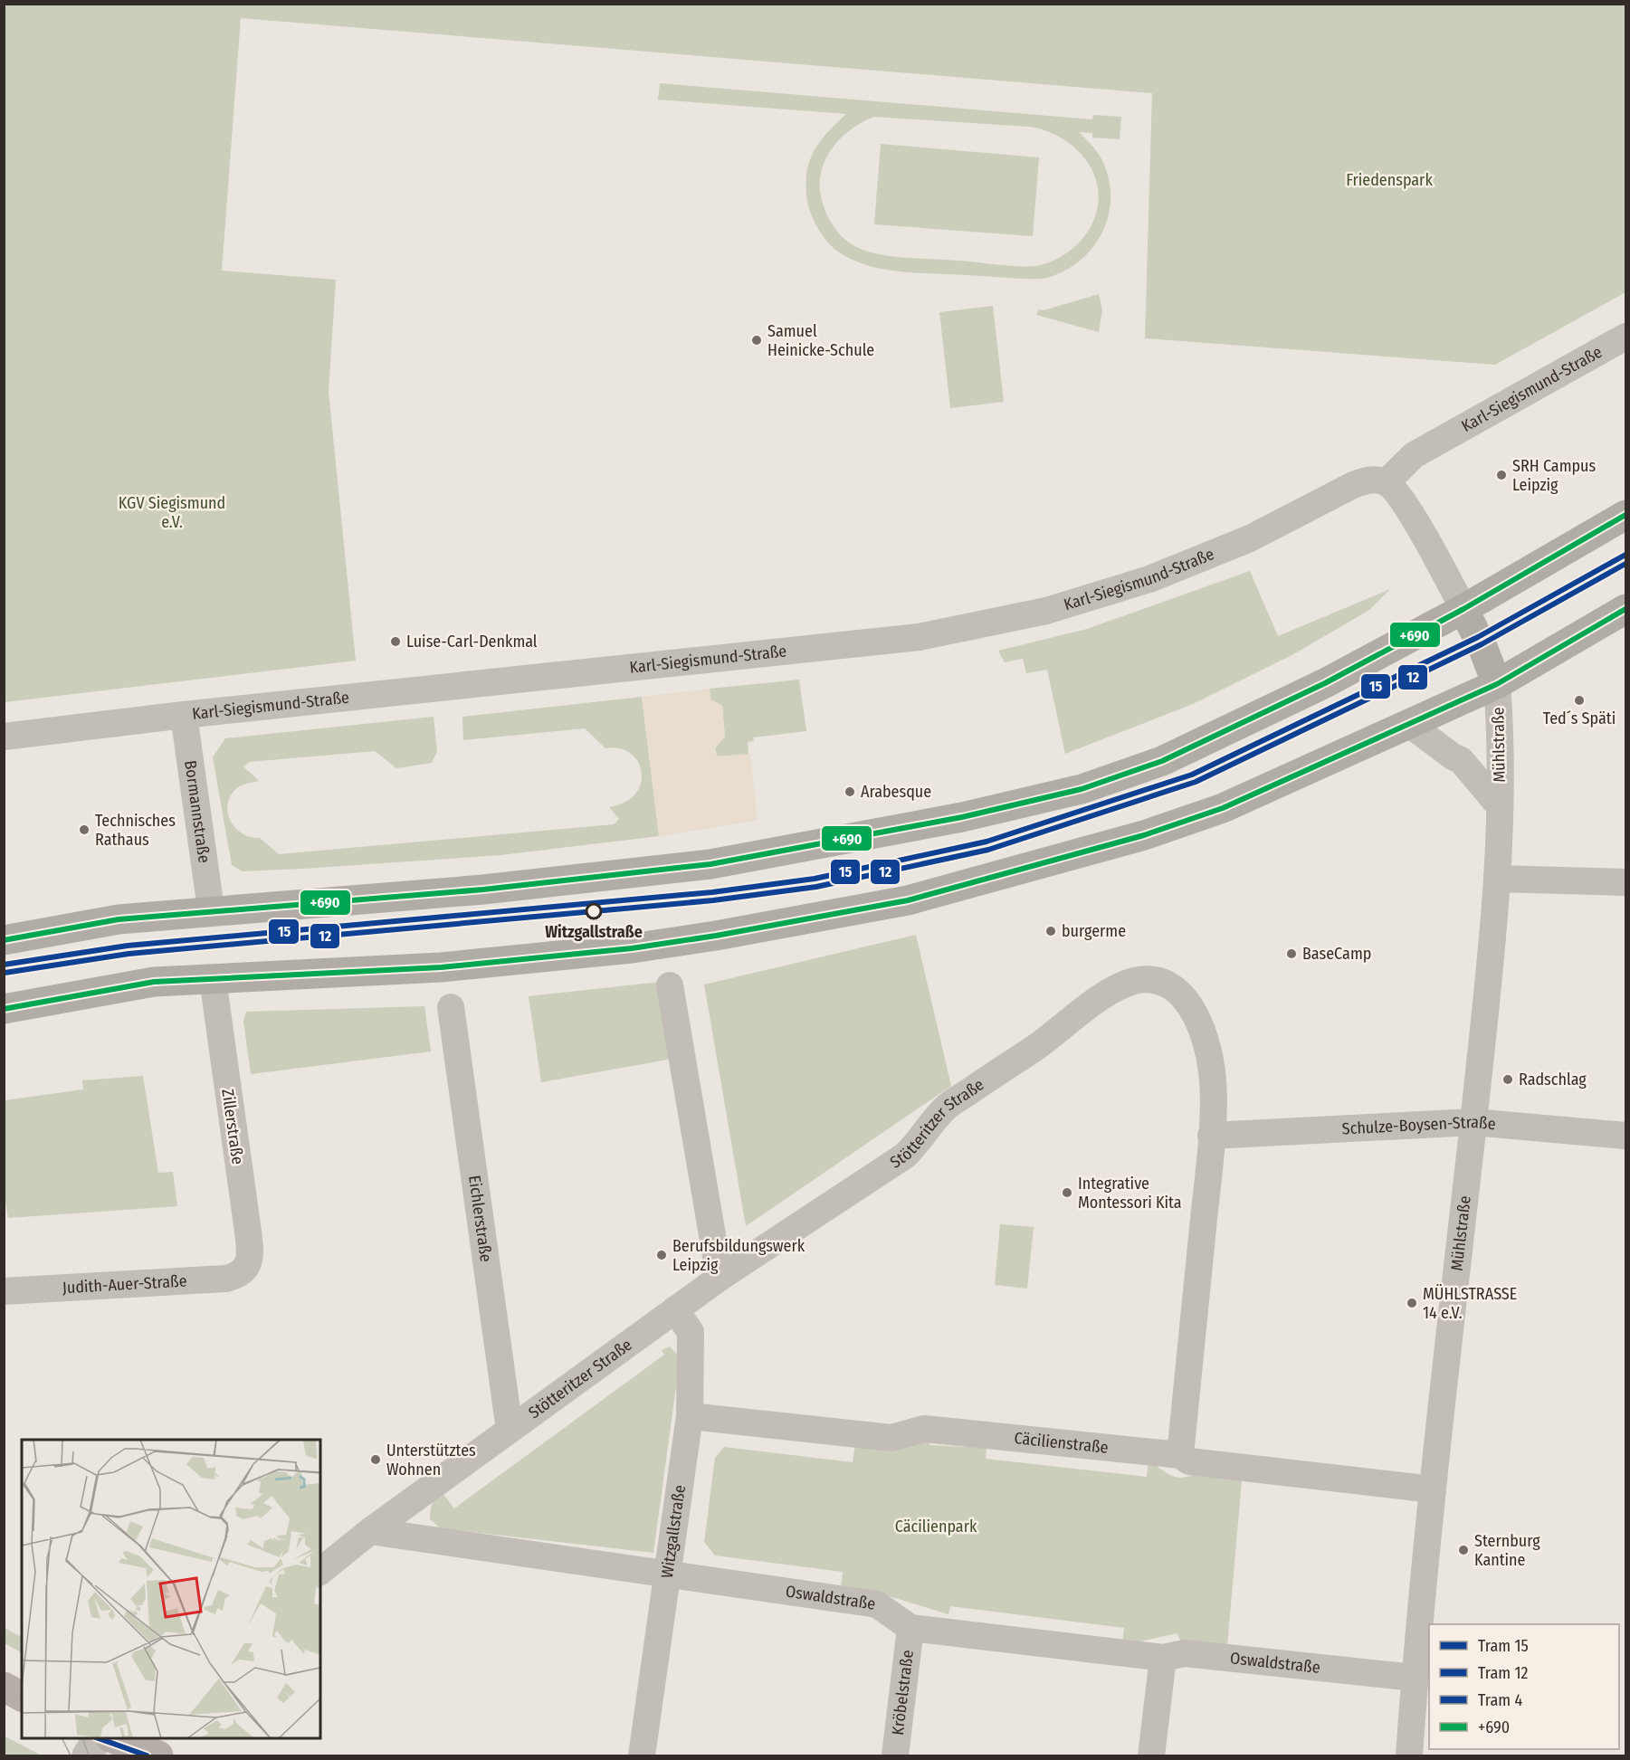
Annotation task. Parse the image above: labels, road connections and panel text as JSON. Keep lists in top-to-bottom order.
{
  "streets": {
    "street": [
      "Karl-Siegismund-Straße",
      "Mühlstraße",
      "Bormannstraße",
      "Stötteritzer Straße",
      "Zillerstraße",
      "Schulze-Boysen-Straße",
      "Eichlerstraße",
      "Judith-Auer-Straße",
      "Cäcilienstraße",
      "Witzgallstraße",
      "Oswaldstraße",
      "Kröbelstraße"
    ]
  },
  "crossings": [
    ["Karl-Siegismund-Straße", "Bormannstraße"],
    ["Mühlstraße", "Schulze-Boysen-Straße"],
    ["Mühlstraße", "Cäcilienstraße"],
    ["Mühlstraße", "Oswaldstraße"],
    ["Stötteritzer Straße", "Schulze-Boysen-Straße"],
    ["Stötteritzer Straße", "Eichlerstraße"],
    ["Stötteritzer Straße", "Cäcilienstraße"],
    ["Stötteritzer Straße", "Witzgallstraße"],
    ["Stötteritzer Straße", "Oswaldstraße"],
    ["Zillerstraße", "Judith-Auer-Straße"],
    ["Cäcilienstraße", "Witzgallstraße"],
    ["Witzgallstraße", "Oswaldstraße"],
    ["Oswaldstraße", "Kröbelstraße"]
  ],
  "parks": ["Friedenspark", "KGV Siegismund e.V.", "Cäcilienpark"],
  "places": [
    "Samuel Heinicke-Schule",
    "SRH Campus Leipzig",
    "Luise-Carl-Denkmal",
    "Ted´s Späti",
    "Arabesque",
    "Technisches Rathaus",
    "Witzgallstraße",
    "burgerme",
    "BaseCamp",
    "Radschlag",
    "Integrative Montessori Kita",
    "Berufsbildungswerk Leipzig",
    "MÜHLSTRASSE 14 e.V.",
    "Unterstütztes Wohnen",
    "Sternburg Kantine"
  ],
  "lines": [
    "transit line +690",
    "tram line 15",
    "tram line 12",
    "tram line 4"
  ],
  "legend": [
    "Tram 15",
    "Tram 12",
    "Tram 4",
    "+690"
  ]
}
